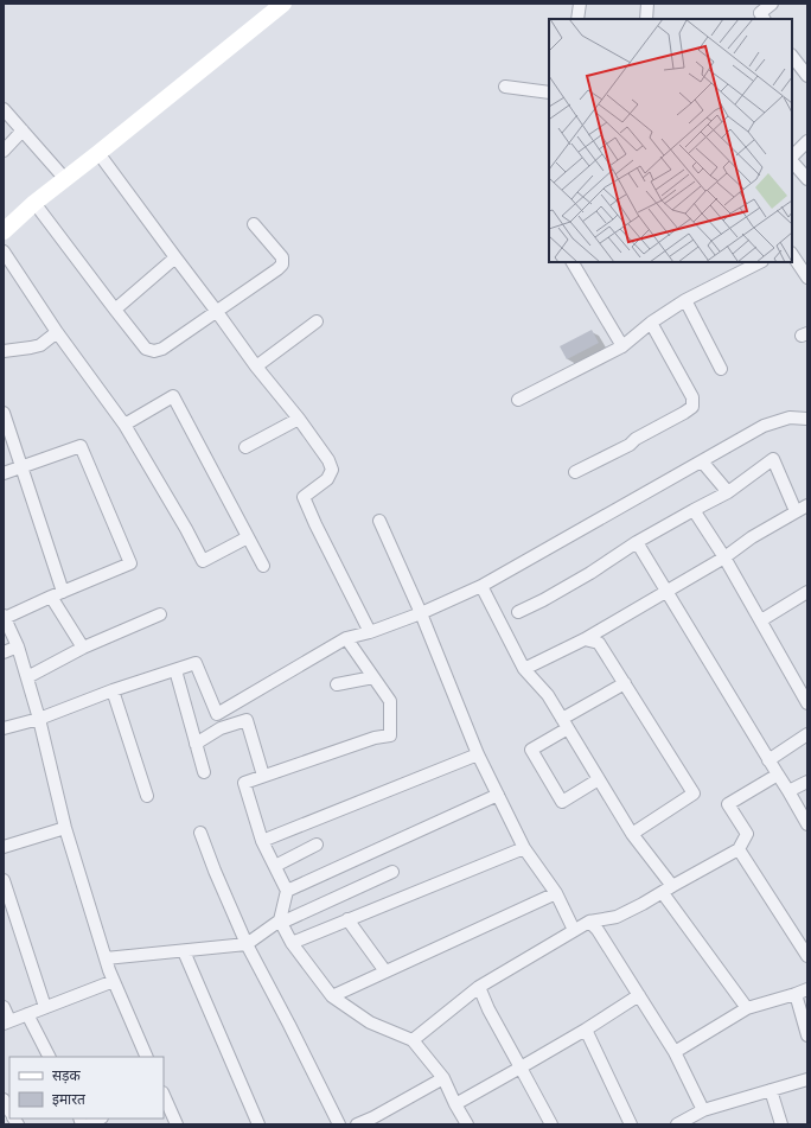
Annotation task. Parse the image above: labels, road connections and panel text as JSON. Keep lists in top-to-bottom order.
{
  "legend": ["सड़क", "इमारत"]
}
